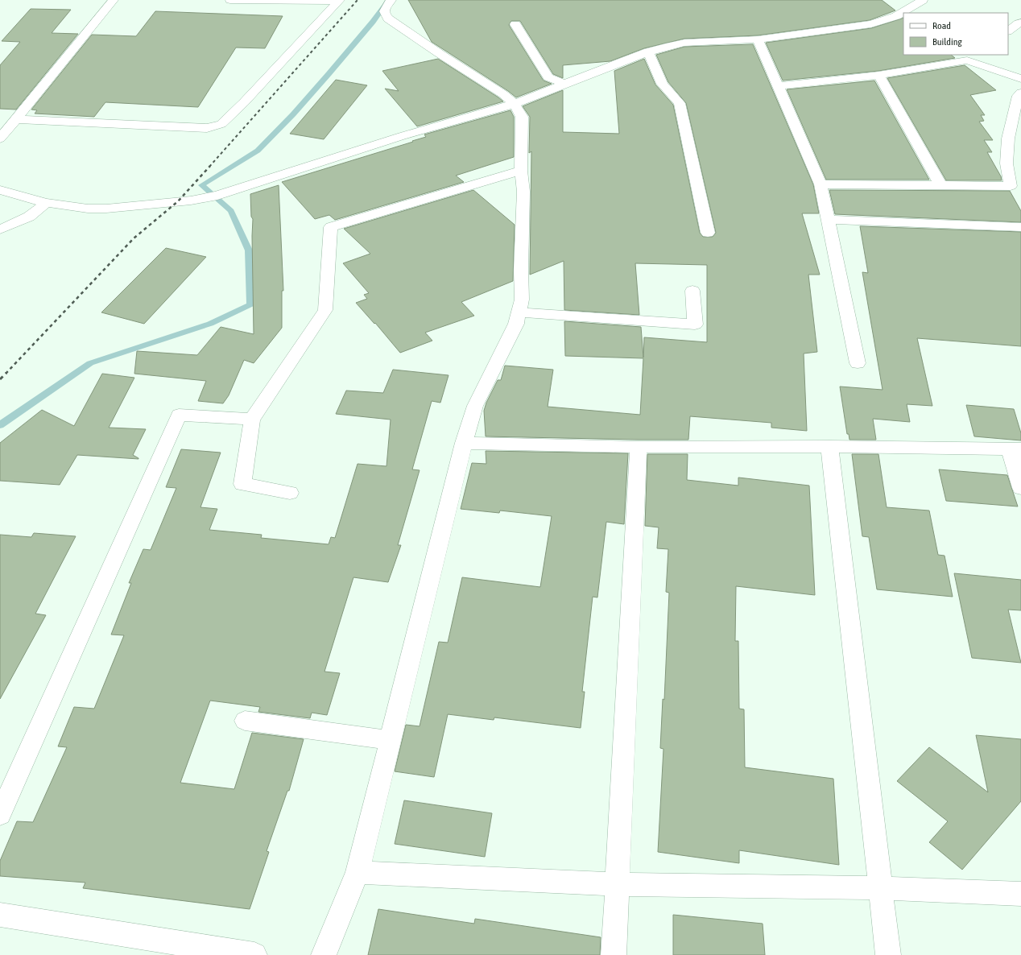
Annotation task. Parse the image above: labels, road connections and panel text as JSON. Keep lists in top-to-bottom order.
{
  "legend": ["Road", "Building"]
}
